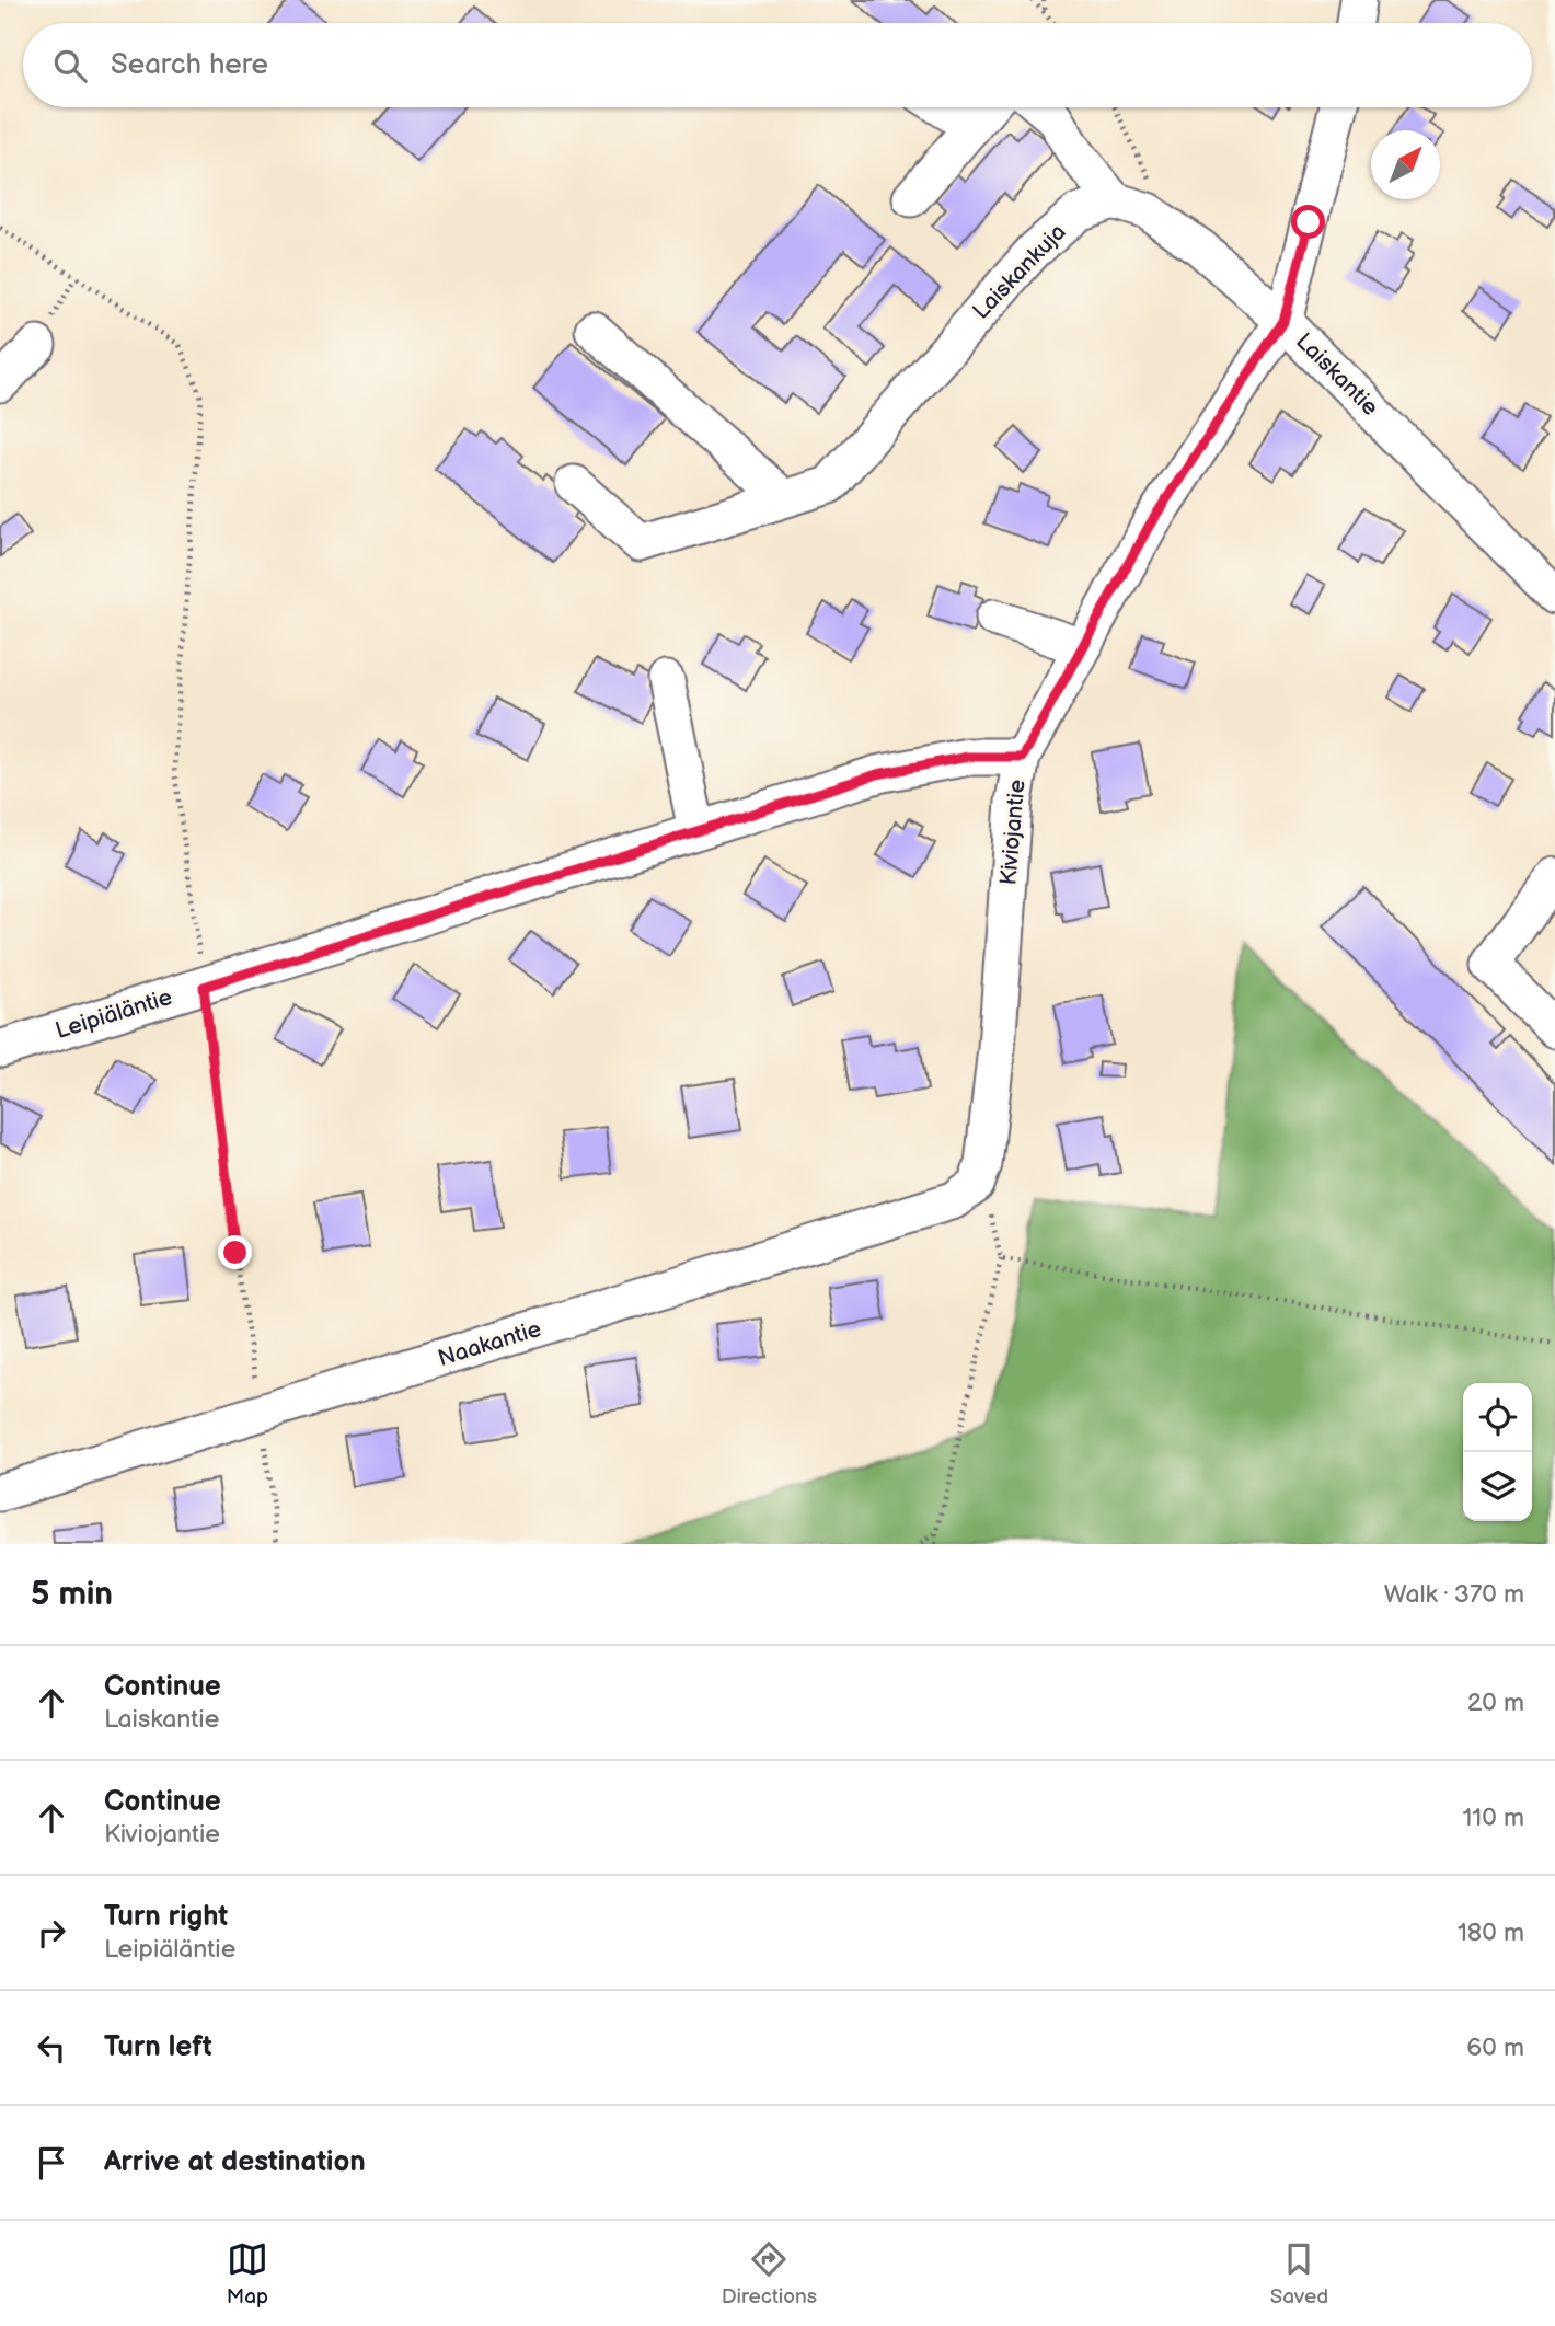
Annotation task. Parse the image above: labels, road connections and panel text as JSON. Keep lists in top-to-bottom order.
{
  "streets": {
    "street": [
      "Laiskankuja",
      "Laiskantie",
      "Kiviojantie",
      "Leipiäläntie",
      "Naakantie"
    ]
  },
  "crossings": [
    ["Laiskantie", "Kiviojantie"],
    ["Kiviojantie", "Leipiäläntie"],
    ["Kiviojantie", "Naakantie"]
  ],
  "north": "top right",
  "page": {
    "search": "Search here",
    "heading": ["5 min", "Walk · 370 m"],
    "list": [
      ["Continue", "Laiskantie", "20 m"],
      ["Continue", "Kiviojantie", "110 m"],
      ["Turn right", "Leipiäläntie", "180 m"],
      ["Turn left", "60 m"],
      "Arrive at destination"
    ],
    "nav": ["Map", "Directions", "Saved"]
  }
}
